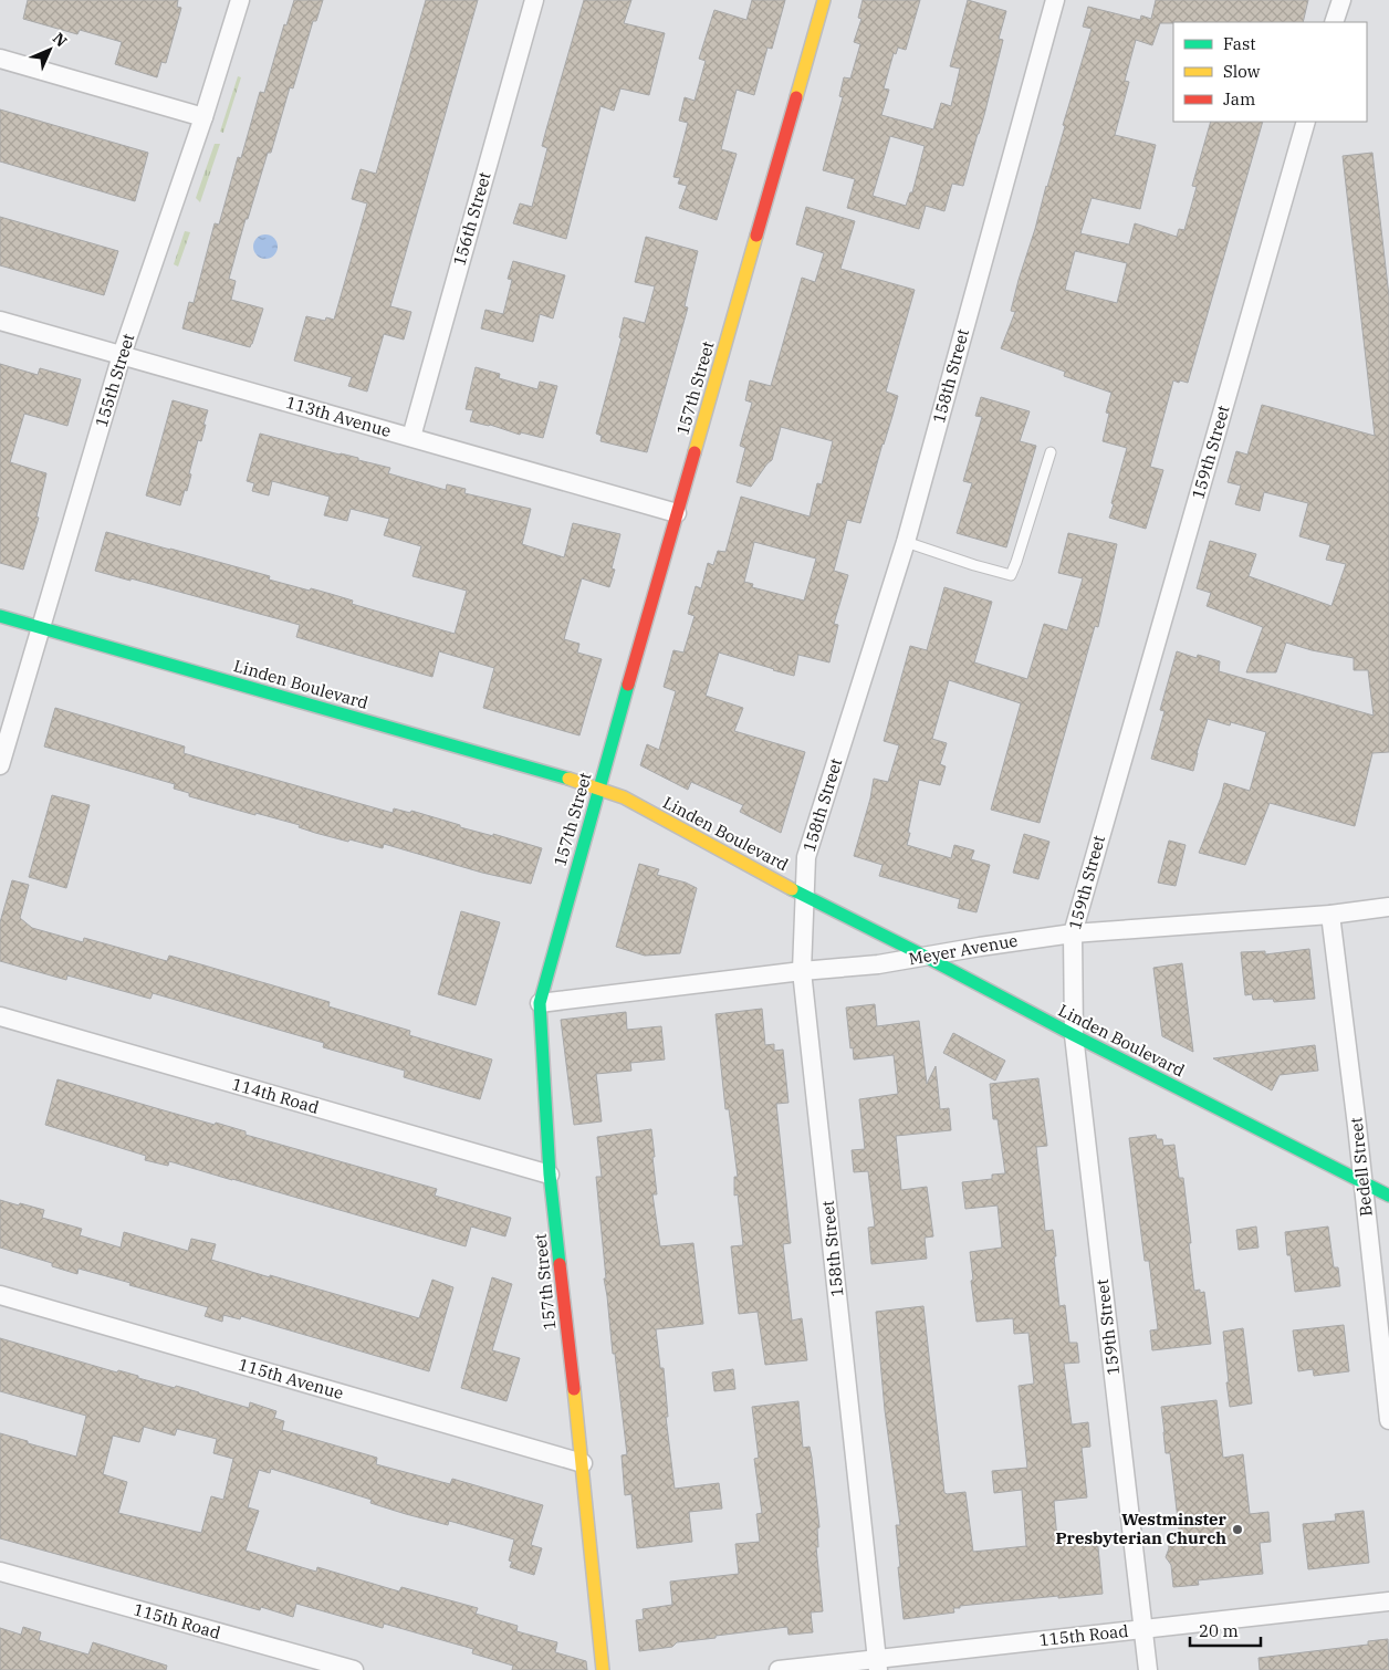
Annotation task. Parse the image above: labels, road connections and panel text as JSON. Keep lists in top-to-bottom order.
{
  "streets": {
    "street": [
      "156th Street",
      "158th Street",
      "155th Street",
      "157th Street",
      "113th Avenue",
      "159th Street",
      "Linden Boulevard",
      "Meyer Avenue",
      "114th Road",
      "Bedell Street",
      "115th Avenue",
      "115th Road"
    ]
  },
  "crossings": [
    ["156th Street", "113th Avenue"],
    ["158th Street", "Linden Boulevard"],
    ["158th Street", "Meyer Avenue"],
    ["158th Street", "115th Road"],
    ["155th Street", "113th Avenue"],
    ["155th Street", "Linden Boulevard"],
    ["157th Street", "113th Avenue"],
    ["157th Street", "Linden Boulevard"],
    ["157th Street", "Meyer Avenue"],
    ["157th Street", "114th Road"],
    ["157th Street", "115th Avenue"],
    ["159th Street", "Linden Boulevard"],
    ["159th Street", "Meyer Avenue"],
    ["159th Street", "115th Road"],
    ["Linden Boulevard", "Meyer Avenue"],
    ["Linden Boulevard", "Bedell Street"],
    ["Meyer Avenue", "Bedell Street"]
  ],
  "places": ["Westminster Presbyterian Church"],
  "legend": ["Fast", "Slow", "Jam"],
  "scale_bar": "20 m",
  "north": "top right"
}
